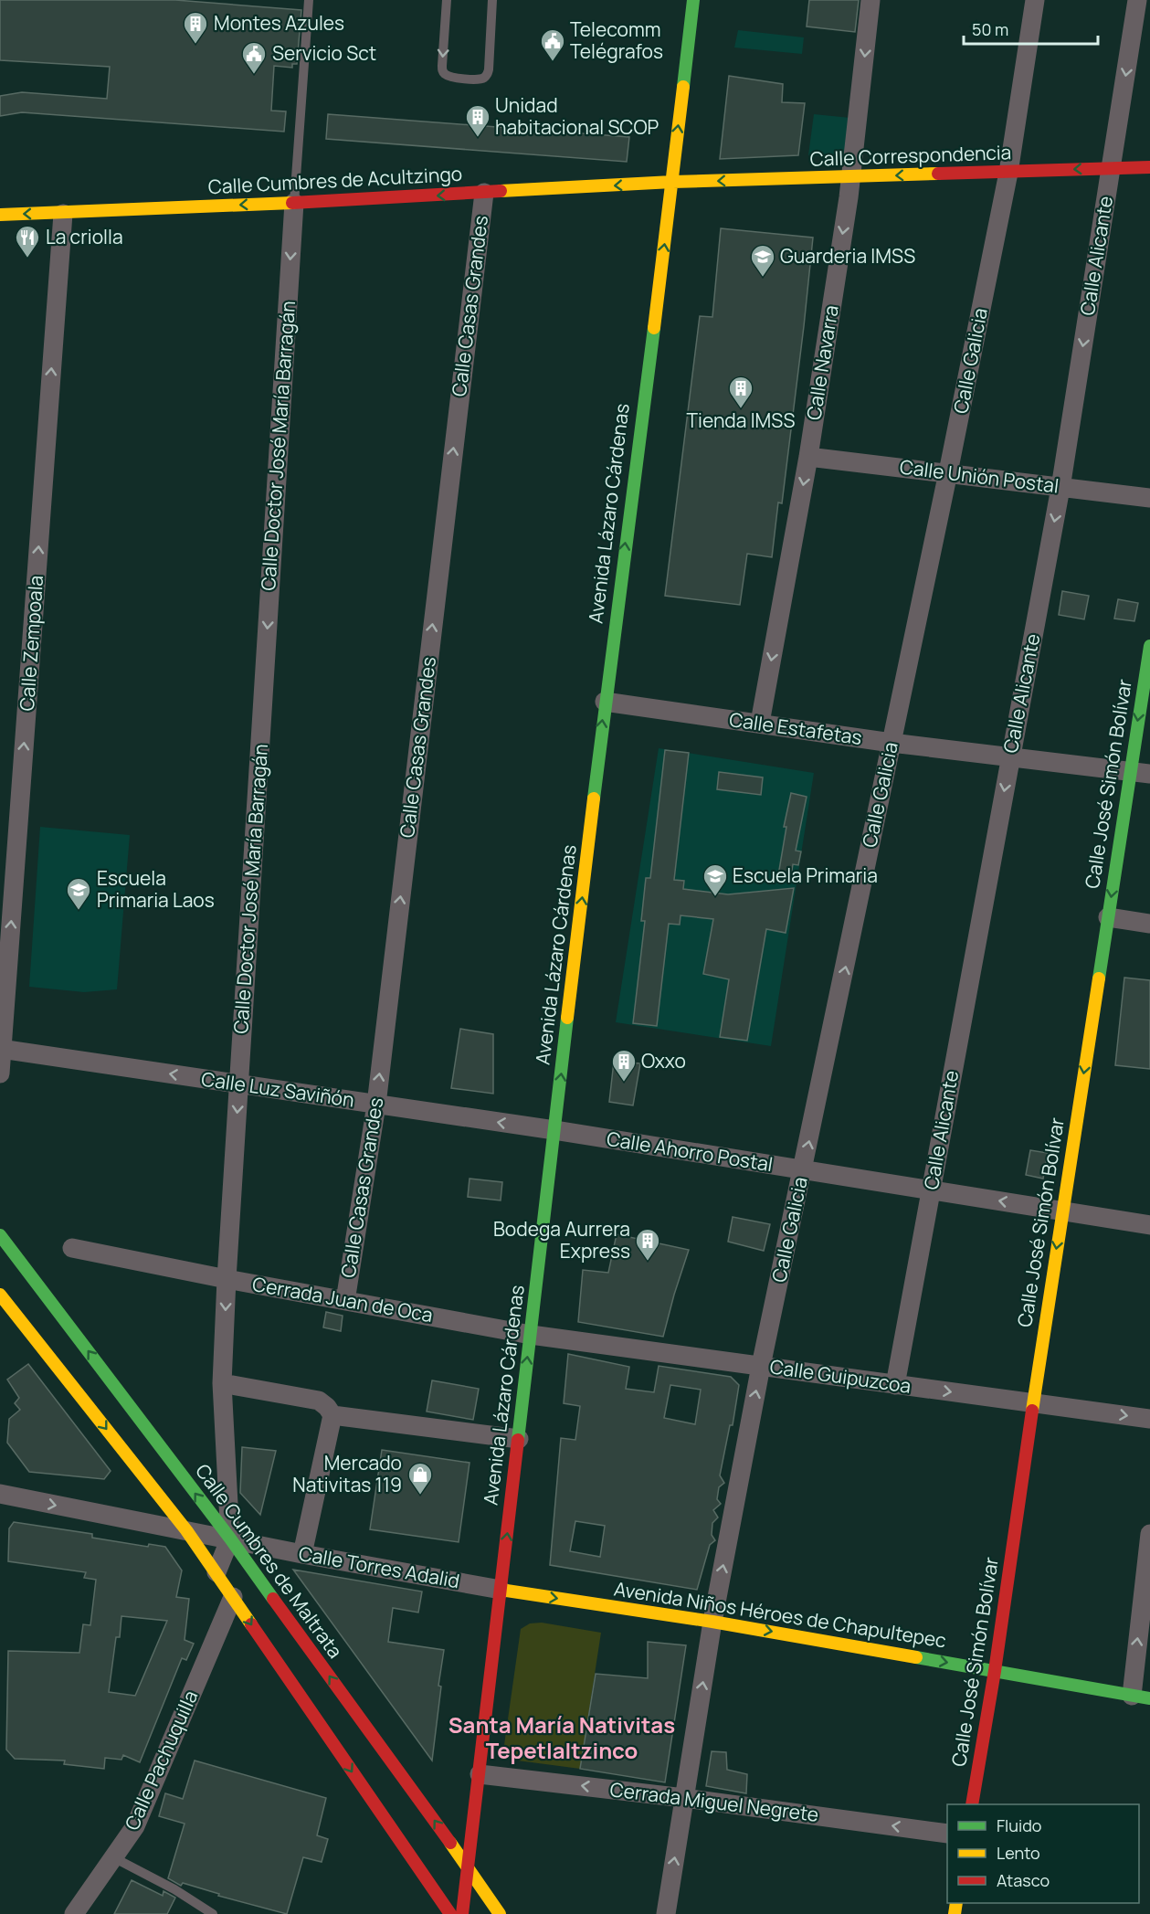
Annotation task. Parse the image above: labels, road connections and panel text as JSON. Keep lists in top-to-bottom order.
{
  "streets": {
    "main road": [
      "Calle Correspondencia",
      "Calle Cumbres de Acultzingo",
      "Avenida Lázaro Cárdenas",
      "Calle José Simón Bolívar",
      "Calle Cumbres de Maltrata",
      "Avenida Niños Héroes de Chapultepec"
    ],
    "street": [
      "Calle Alicante",
      "Calle Casas Grandes",
      "Calle Galicia",
      "Calle Navarra",
      "Calle Doctor José María Barragán",
      "Calle Unión Postal",
      "Calle Zempoala",
      "Calle Estafetas",
      "Calle Luz Saviñón",
      "Calle Ahorro Postal",
      "Cerrada Juan de Oca",
      "Calle Guipuzcoa",
      "Calle Torres Adalid",
      "Calle Pachuquilla",
      "Cerrada Miguel Negrete"
    ]
  },
  "crossings": [
    ["Calle Correspondencia", "Calle Cumbres de Acultzingo"],
    ["Calle Correspondencia", "Calle Alicante"],
    ["Calle Correspondencia", "Calle Galicia"],
    ["Calle Correspondencia", "Calle Navarra"],
    ["Calle Correspondencia", "Avenida Lázaro Cárdenas"],
    ["Calle Cumbres de Acultzingo", "Calle Casas Grandes"],
    ["Calle Cumbres de Acultzingo", "Calle Doctor José María Barragán"],
    ["Calle Cumbres de Acultzingo", "Avenida Lázaro Cárdenas"],
    ["Calle Cumbres de Acultzingo", "Calle Zempoala"],
    ["Calle Alicante", "Calle Unión Postal"],
    ["Calle Alicante", "Calle Estafetas"],
    ["Calle Alicante", "Calle Ahorro Postal"],
    ["Calle Alicante", "Calle Guipuzcoa"],
    ["Calle Casas Grandes", "Calle Luz Saviñón"],
    ["Calle Casas Grandes", "Cerrada Juan de Oca"],
    ["Calle Galicia", "Calle Unión Postal"],
    ["Calle Galicia", "Calle Estafetas"],
    ["Calle Galicia", "Calle Ahorro Postal"],
    ["Calle Galicia", "Calle Guipuzcoa"],
    ["Calle Galicia", "Avenida Niños Héroes de Chapultepec"],
    ["Calle Galicia", "Cerrada Miguel Negrete"],
    ["Calle Navarra", "Calle Unión Postal"],
    ["Calle Navarra", "Calle Estafetas"],
    ["Calle Doctor José María Barragán", "Calle Luz Saviñón"],
    ["Calle Doctor José María Barragán", "Cerrada Juan de Oca"],
    ["Calle Doctor José María Barragán", "Calle Cumbres de Maltrata"],
    ["Calle Doctor José María Barragán", "Calle Torres Adalid"],
    ["Avenida Lázaro Cárdenas", "Calle Estafetas"],
    ["Avenida Lázaro Cárdenas", "Calle Luz Saviñón"],
    ["Avenida Lázaro Cárdenas", "Calle Ahorro Postal"],
    ["Avenida Lázaro Cárdenas", "Cerrada Juan de Oca"],
    ["Avenida Lázaro Cárdenas", "Calle Guipuzcoa"],
    ["Avenida Lázaro Cárdenas", "Calle Cumbres de Maltrata"],
    ["Avenida Lázaro Cárdenas", "Calle Torres Adalid"],
    ["Avenida Lázaro Cárdenas", "Avenida Niños Héroes de Chapultepec"],
    ["Avenida Lázaro Cárdenas", "Cerrada Miguel Negrete"],
    ["Calle Zempoala", "Calle Luz Saviñón"],
    ["Calle Estafetas", "Calle José Simón Bolívar"],
    ["Calle José Simón Bolívar", "Calle Ahorro Postal"],
    ["Calle José Simón Bolívar", "Calle Guipuzcoa"],
    ["Calle José Simón Bolívar", "Avenida Niños Héroes de Chapultepec"],
    ["Calle Luz Saviñón", "Calle Ahorro Postal"],
    ["Cerrada Juan de Oca", "Calle Guipuzcoa"],
    ["Calle Cumbres de Maltrata", "Calle Torres Adalid"],
    ["Calle Torres Adalid", "Avenida Niños Héroes de Chapultepec"]
  ],
  "one_way": [
    "Calle Correspondencia",
    "Calle Cumbres de Acultzingo",
    "Calle Alicante",
    "Calle Casas Grandes",
    "Calle Galicia",
    "Calle Navarra",
    "Calle Doctor José María Barragán",
    "Avenida Lázaro Cárdenas",
    "Calle Zempoala",
    "Calle José Simón Bolívar",
    "Calle Luz Saviñón",
    "Calle Guipuzcoa",
    "Calle Torres Adalid",
    "Avenida Niños Héroes de Chapultepec",
    "Cerrada Miguel Negrete"
  ],
  "districts": ["Santa María Nativitas Tepetlaltzinco"],
  "places": {
    "building": [
      "Montes Azules",
      "Unidad habitacional SCOP",
      "Tienda IMSS",
      "Oxxo",
      "Bodega Aurrera Express"
    ],
    "public building": ["Telecomm Telégrafos", "Servicio Sct"],
    "restaurant": ["La criolla"],
    "school or university": ["Guarderia IMSS", "Escuela Primaria", "Escuela Primaria Laos"],
    "shop": ["Mercado Nativitas 119"]
  },
  "legend": ["Fluido", "Lento", "Atasco"],
  "scale_bar": "50 m"
}
